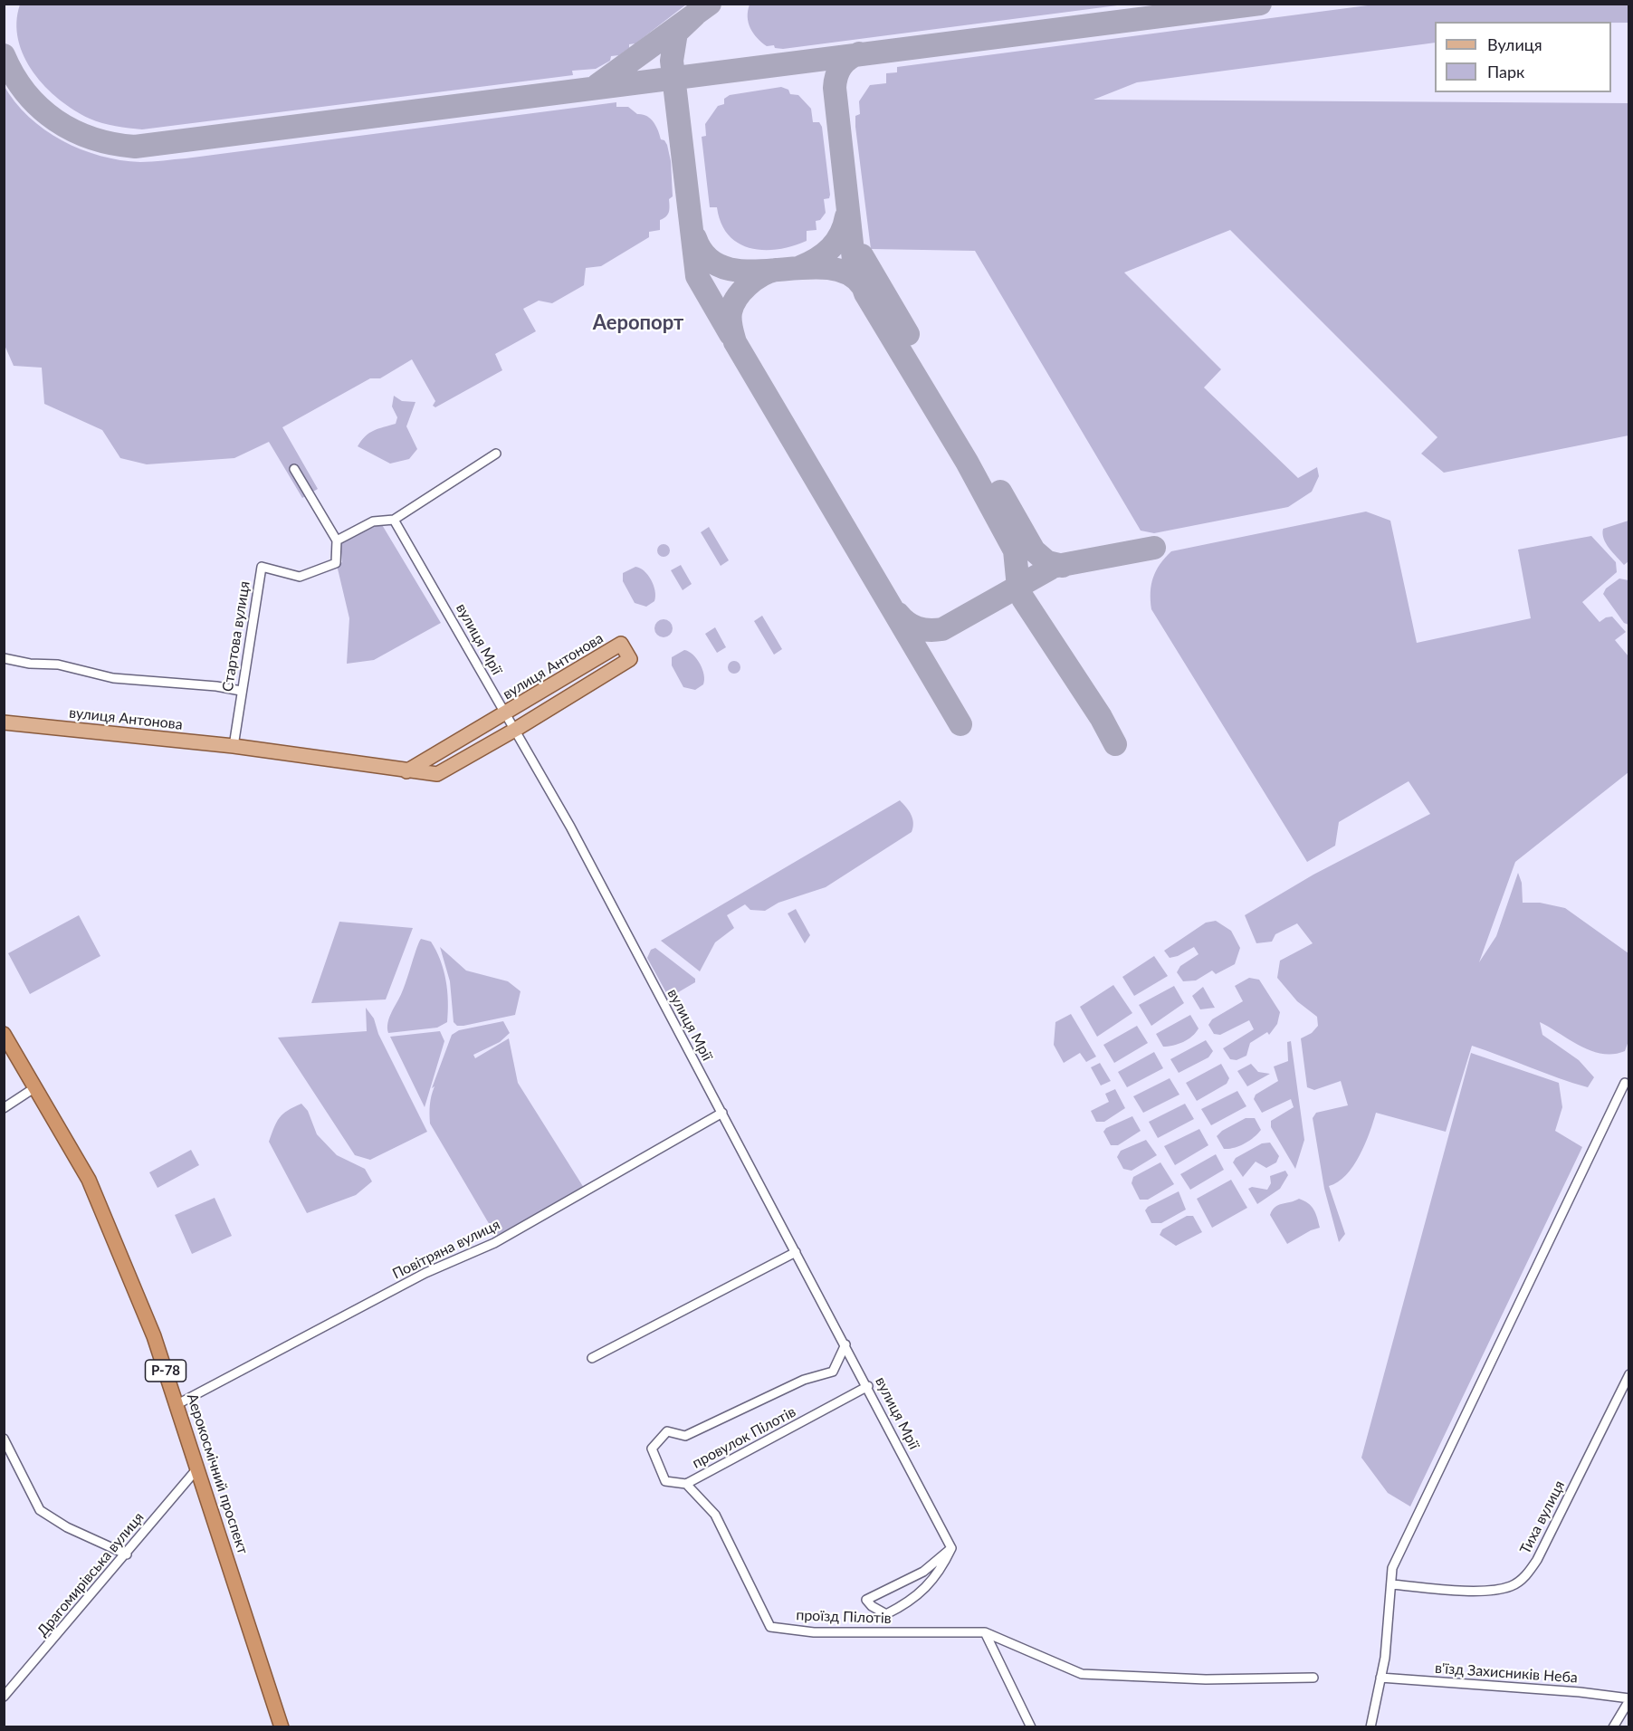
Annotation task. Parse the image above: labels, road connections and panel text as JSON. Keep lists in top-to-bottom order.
{
  "streets": {
    "highway": ["Р-78", "Аерокосмічний проспект"],
    "main road": ["вулиця Антонова"],
    "street": [
      "Стартова вулиця",
      "вулиця Мрії",
      "Повітряна вулиця",
      "провулок Пілотів",
      "Тиха вулиця",
      "Драгомирівська вулиця",
      "проїзд Пілотів",
      "в'їзд Захисників Неба"
    ]
  },
  "crossings": [
    ["Стартова вулиця", "вулиця Антонова"],
    ["вулиця Мрії", "вулиця Антонова"],
    ["вулиця Мрії", "Повітряна вулиця"],
    ["вулиця Мрії", "провулок Пілотів"],
    ["Повітряна вулиця", "Аерокосмічний проспект"],
    ["провулок Пілотів", "проїзд Пілотів"],
    ["Аерокосмічний проспект", "Драгомирівська вулиця"]
  ],
  "districts": ["Аеропорт"],
  "legend": ["Вулиця", "Парк"]
}
